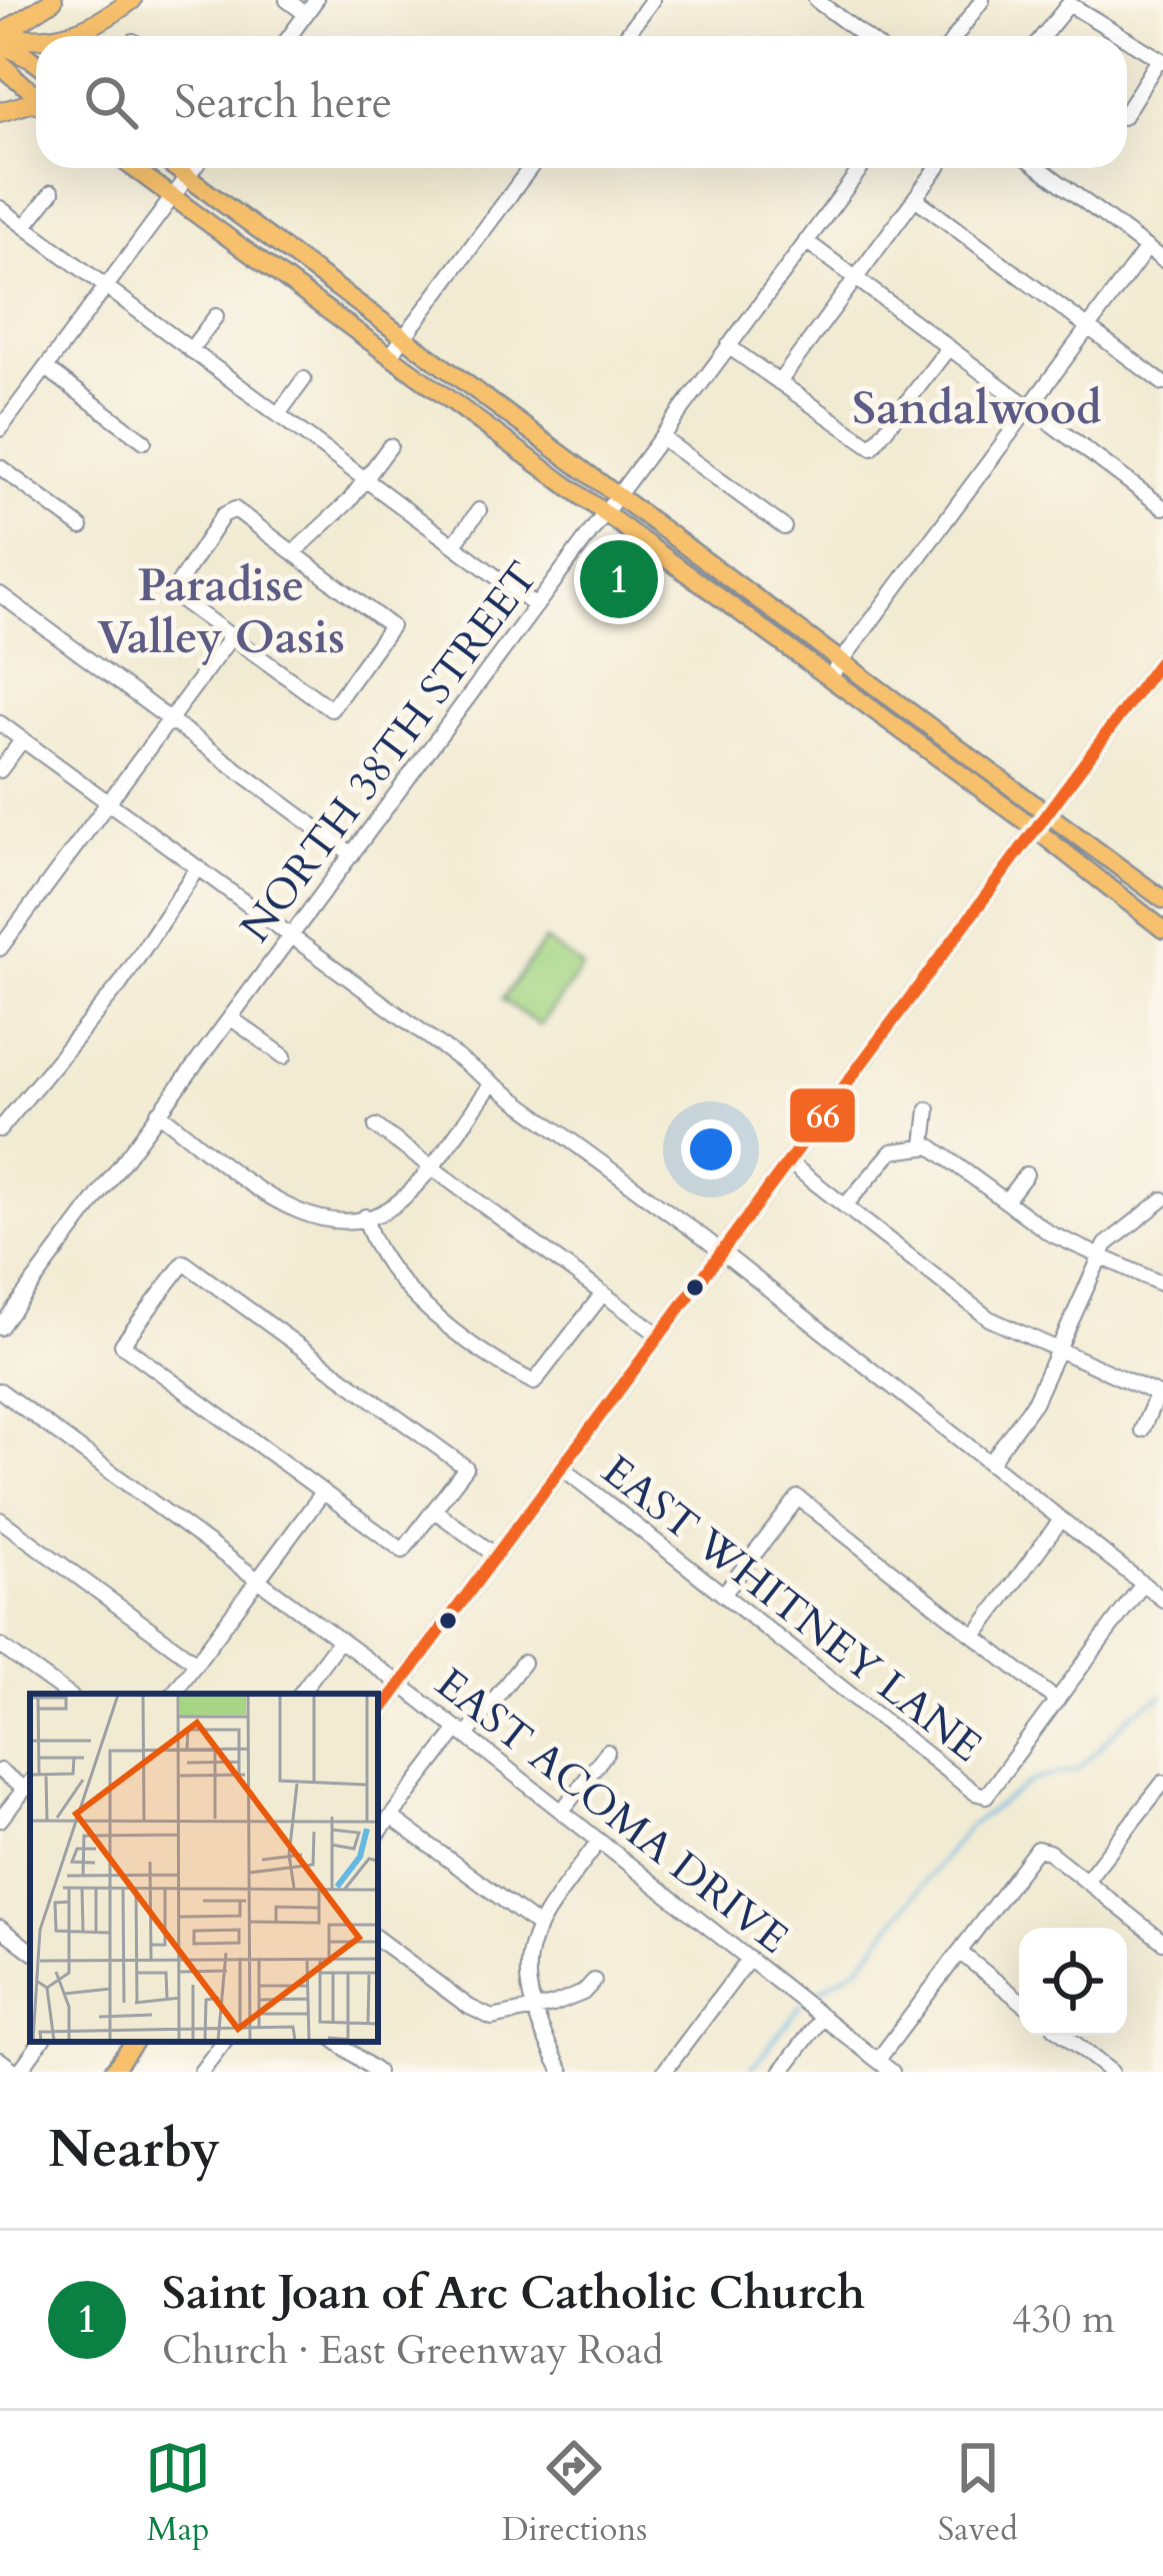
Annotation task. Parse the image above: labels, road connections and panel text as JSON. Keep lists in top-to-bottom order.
{
  "streets": {
    "street": ["NORTH 38TH STREET", "EAST WHITNEY LANE", "EAST ACOMA DRIVE"]
  },
  "districts": ["Sandalwood", "Paradise Valley Oasis"],
  "lines": ["transit line 66"],
  "page": {
    "search": "Search here",
    "pins": "1",
    "heading": "Nearby",
    "list": [
      {
        "mark": "1",
        "name": "Saint Joan of Arc Catholic Church",
        "note": "Church · East Greenway Road",
        "value": "430 m"
      }
    ],
    "nav": ["Map", "Directions", "Saved"]
  }
}
